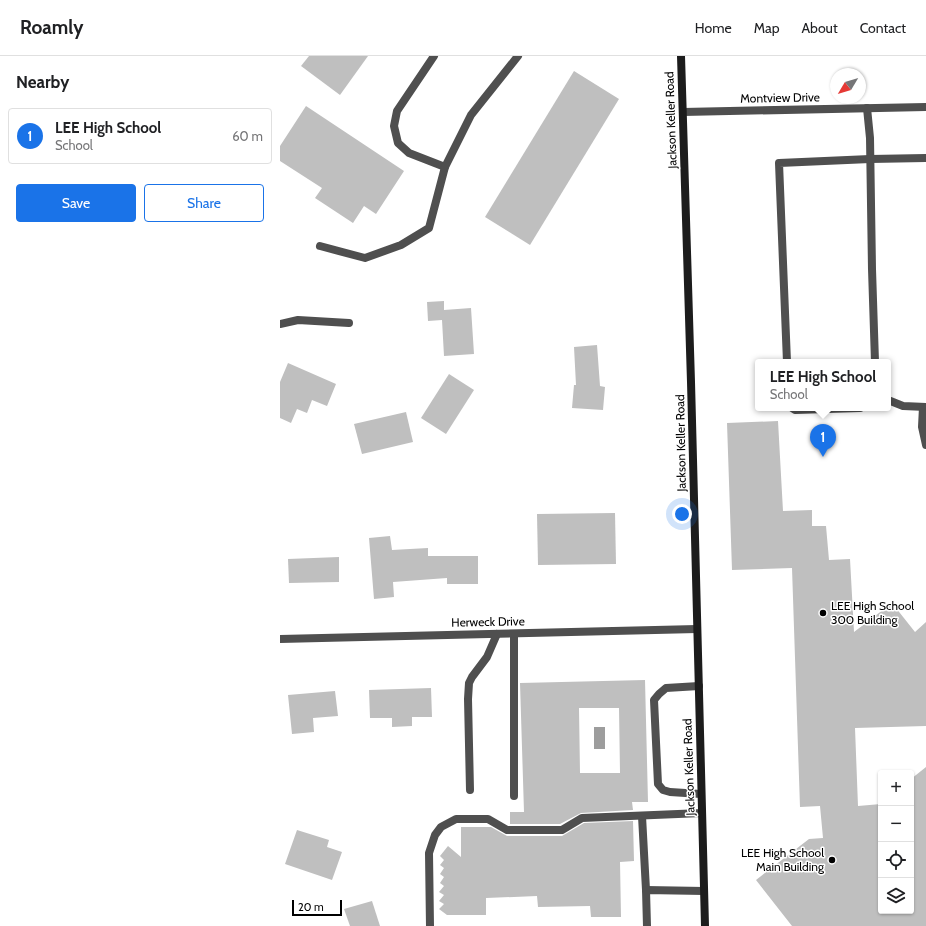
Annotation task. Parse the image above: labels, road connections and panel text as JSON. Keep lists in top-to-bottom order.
{
  "streets": {
    "main road": ["Jackson Keller Road"],
    "street": ["Montview Drive", "Herweck Drive"]
  },
  "crossings": [
    ["Montview Drive", "Jackson Keller Road"],
    ["Jackson Keller Road", "Herweck Drive"]
  ],
  "places": ["LEE High School 300 Building", "LEE High School Main Building"],
  "scale_bar": "20 m",
  "north": "bottom left",
  "page": {
    "header": "Roamly",
    "nav": [
      "Home",
      "Map",
      "About",
      "Contact"
    ],
    "heading": "Nearby",
    "list": [
      {
        "mark": "1",
        "name": "LEE High School",
        "note": "School",
        "value": "60 m"
      }
    ],
    "buttons": ["Save", "Share"],
    "popup": ["LEE High School", "School"],
    "pins": "1",
    "map_buttons": ["+", "−"],
    "scale": "20 m"
  }
}
